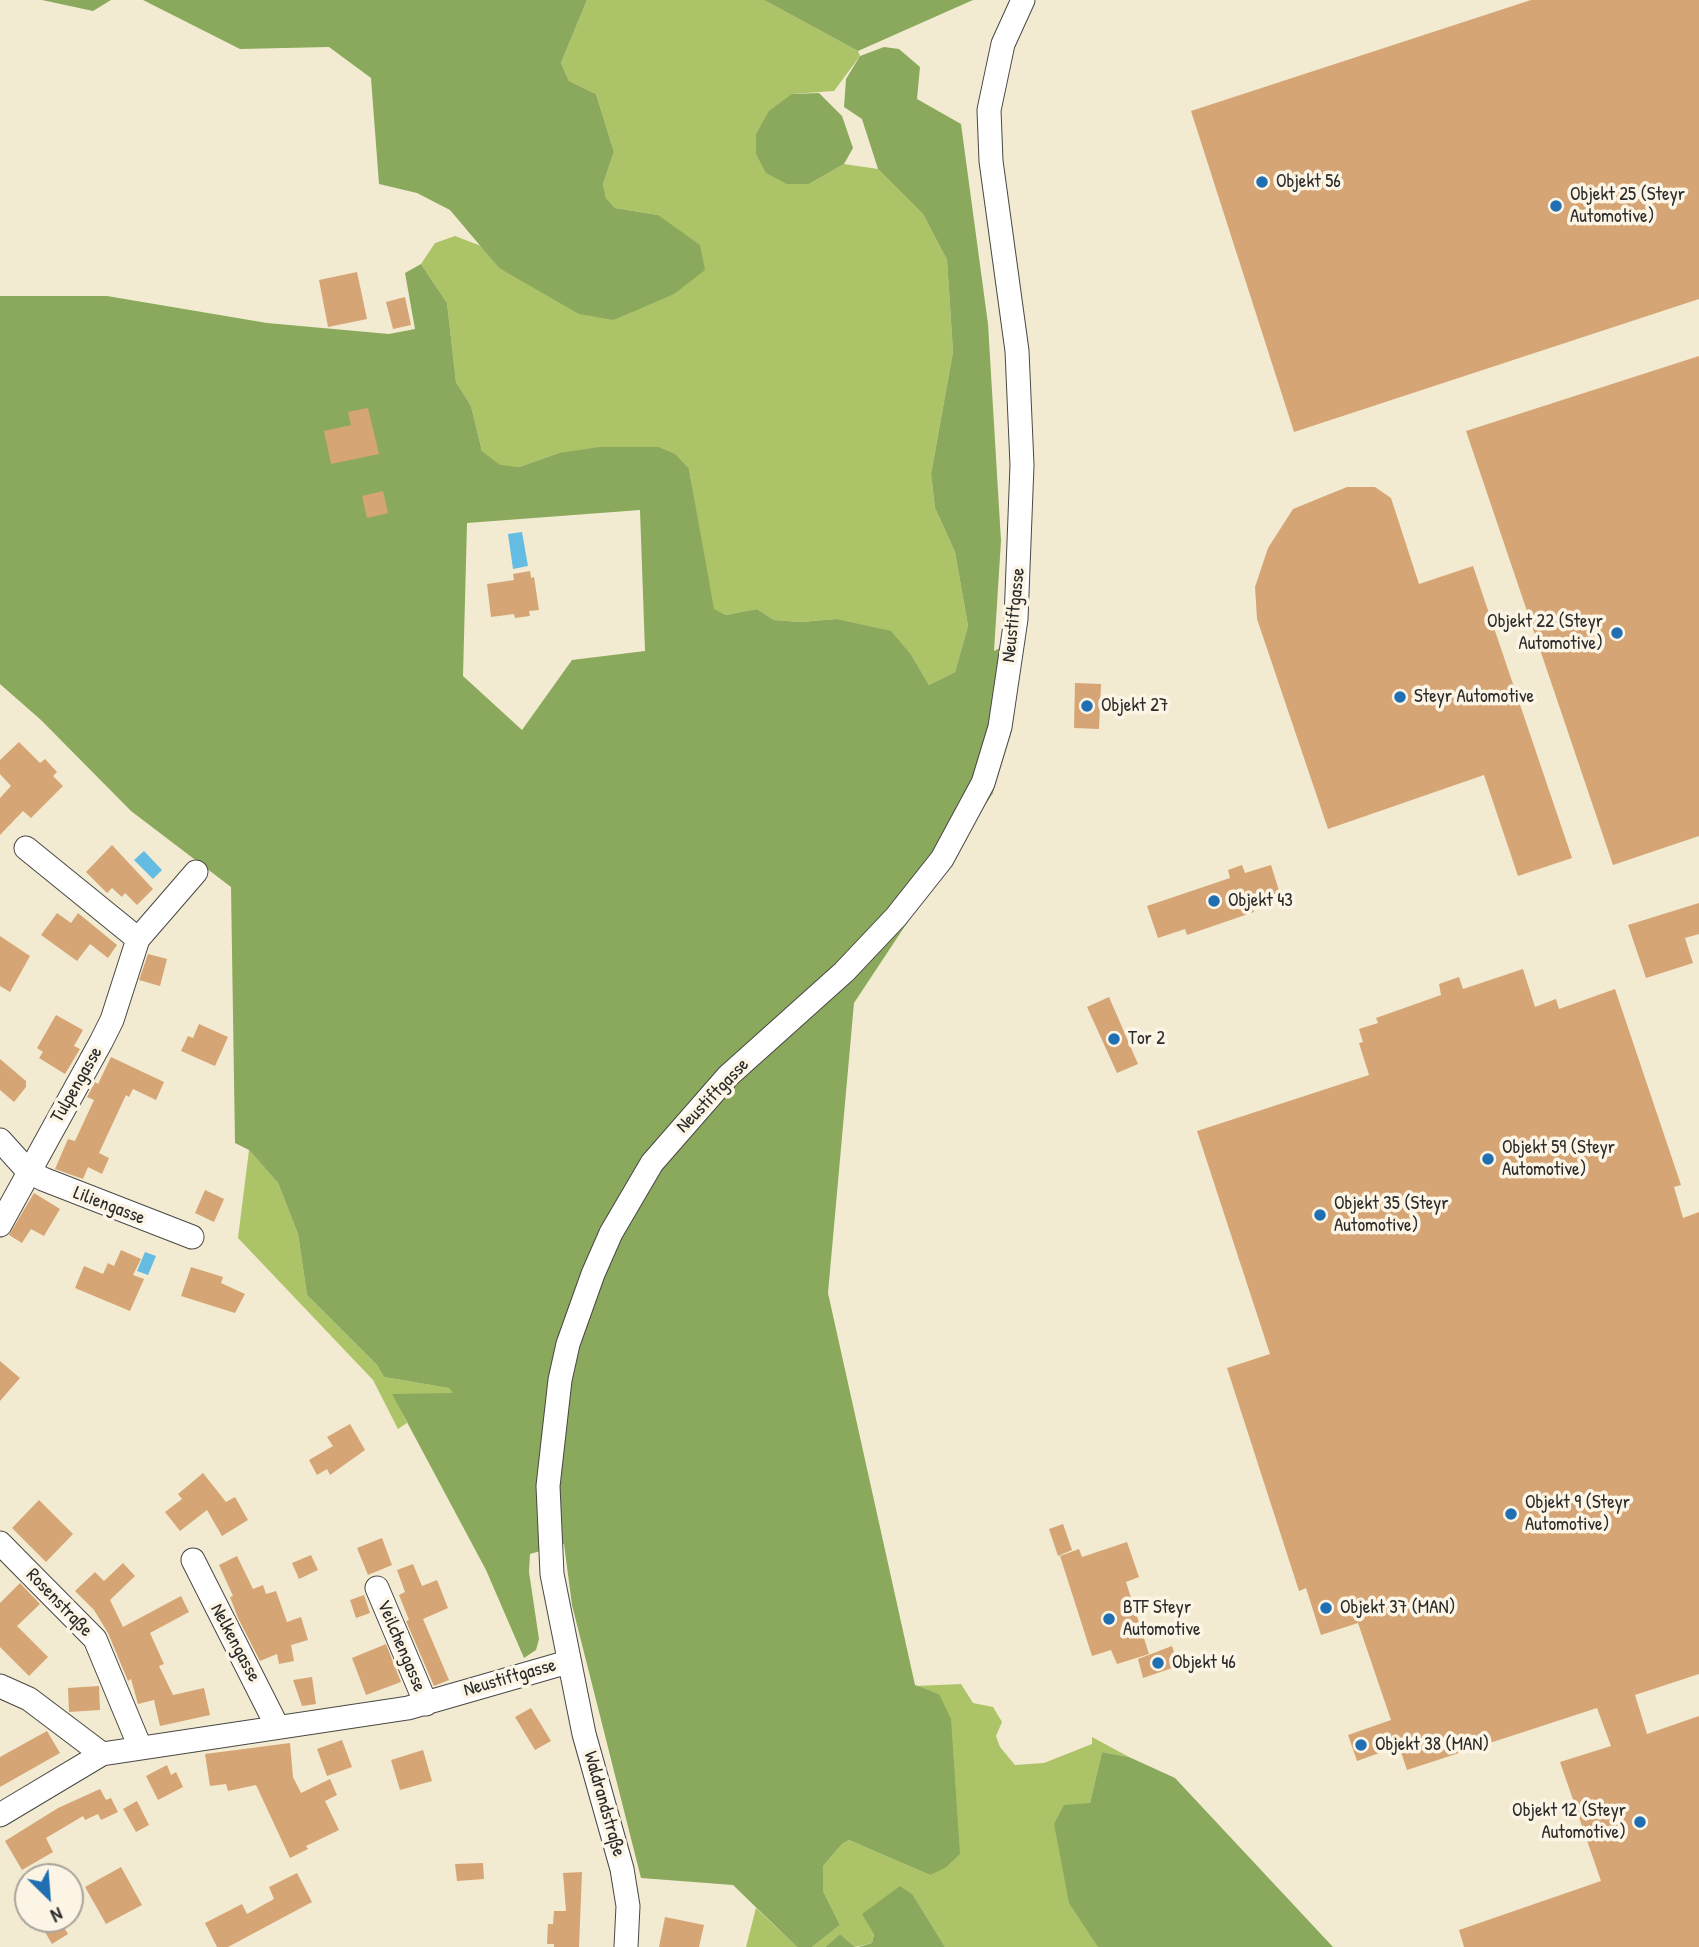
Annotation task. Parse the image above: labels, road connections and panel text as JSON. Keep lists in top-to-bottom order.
{
  "streets": {
    "street": [
      "Neustiftgasse",
      "Tulpengasse",
      "Liliengasse",
      "Rosenstraße",
      "Nelkengasse",
      "Veilchengasse",
      "Waldrandstraße"
    ]
  },
  "crossings": [
    ["Neustiftgasse", "Rosenstraße"],
    ["Neustiftgasse", "Nelkengasse"],
    ["Neustiftgasse", "Veilchengasse"],
    ["Neustiftgasse", "Waldrandstraße"],
    ["Tulpengasse", "Liliengasse"]
  ],
  "places": [
    "Objekt 56",
    "Objekt 25 (Steyr Automotive)",
    "Objekt 22 (Steyr Automotive)",
    "Steyr Automotive",
    "Objekt 27",
    "Objekt 43",
    "Tor 2",
    "Objekt 59 (Steyr Automotive)",
    "Objekt 35 (Steyr Automotive)",
    "Objekt 9 (Steyr Automotive)",
    "Objekt 37 (MAN)",
    "BTF Steyr Automotive",
    "Objekt 46",
    "Objekt 38 (MAN)",
    "Objekt 12 (Steyr Automotive)"
  ],
  "north": "bottom right"
}
